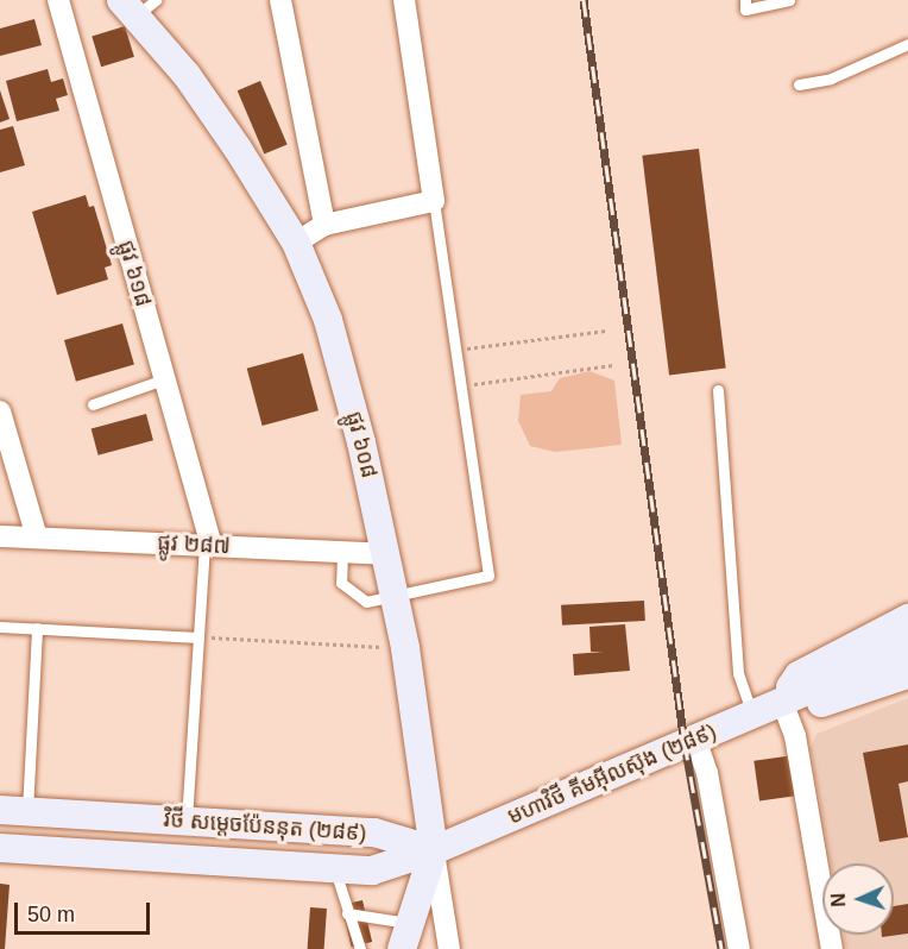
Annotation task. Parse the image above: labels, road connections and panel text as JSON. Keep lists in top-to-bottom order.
{
  "streets": {
    "main road": ["ផ្លូវ ៦០៨", "មហាវិថី គីមអ៊ីលស៊ុង (២៨៩)", "វិថី សម្តេចប៉ែននុត (២៨៩)"],
    "street": ["ផ្លូវ ៦១៨", "ផ្លូវ ២៨៧"]
  },
  "crossings": [
    ["ផ្លូវ ៦១៨", "ផ្លូវ ២៨៧"],
    ["ផ្លូវ ៦០៨", "ផ្លូវ ២៨៧"],
    ["ផ្លូវ ៦០៨", "មហាវិថី គីមអ៊ីលស៊ុង (២៨៩)"],
    ["ផ្លូវ ៦០៨", "វិថី សម្តេចប៉ែននុត (២៨៩)"],
    ["មហាវិថី គីមអ៊ីលស៊ុង (២៨៩)", "វិថី សម្តេចប៉ែននុត (២៨៩)"]
  ],
  "scale_bar": "50 m",
  "north": "left"
}
